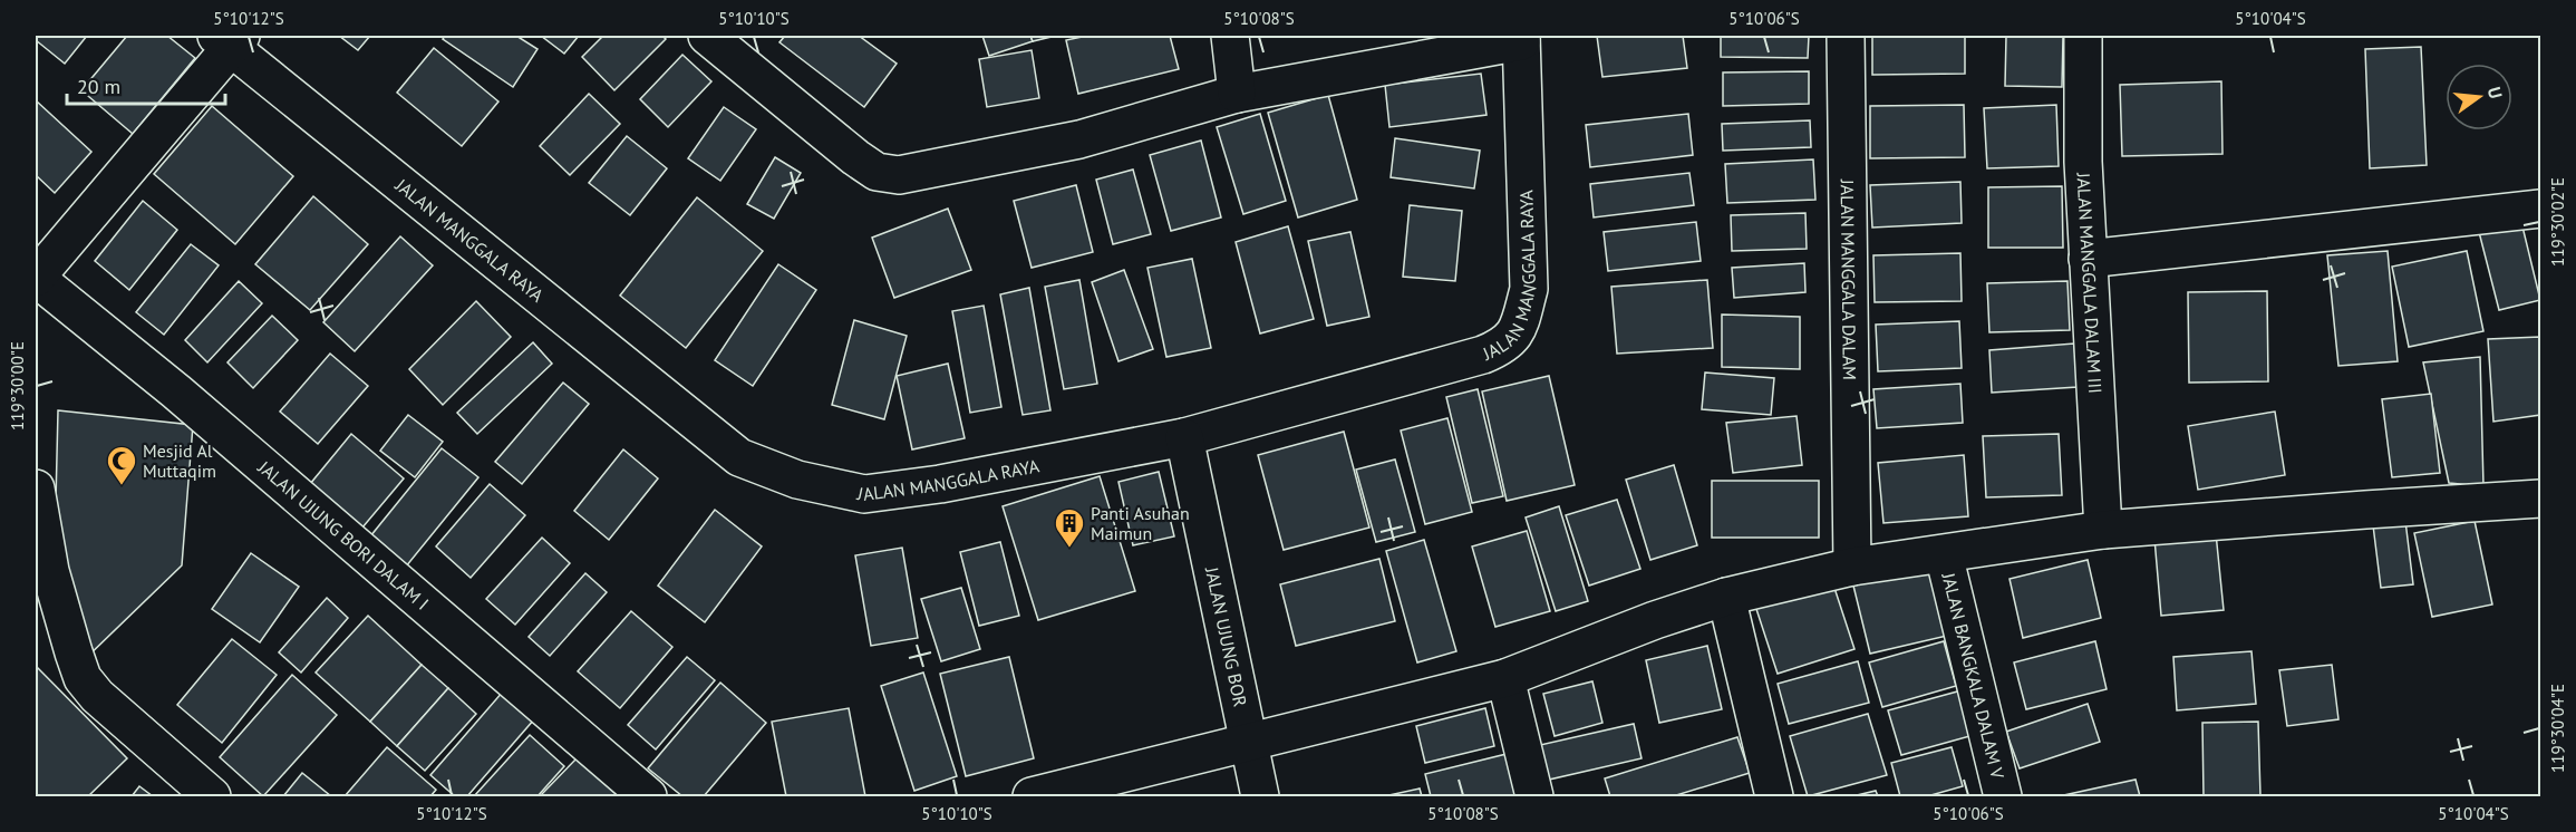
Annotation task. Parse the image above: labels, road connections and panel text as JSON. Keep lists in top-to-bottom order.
{
  "streets": {
    "street": [
      "JALAN MANGGALA RAYA",
      "JALAN MANGGALA DALAM",
      "JALAN MANGGALA DALAM III",
      "JALAN UJUNG BORI DALAM I",
      "JALAN UJUNG BOR",
      "JALAN BANGKALA DALAM V"
    ]
  },
  "crossings": [
    ["JALAN MANGGALA RAYA", "JALAN UJUNG BOR"]
  ],
  "places": {
    "mosque": ["Mesjid Al Muttaqim"],
    "building": ["Panti Asuhan Maimun"]
  },
  "scale_bar": "20 m",
  "north": "right",
  "coordinates": [
    "5°10'12\"S",
    "5°10'10\"S",
    "5°10'08\"S",
    "5°10'06\"S",
    "5°10'04\"S",
    "119°30'02\"E",
    "119°30'00\"E",
    "119°30'04\"E"
  ]
}
